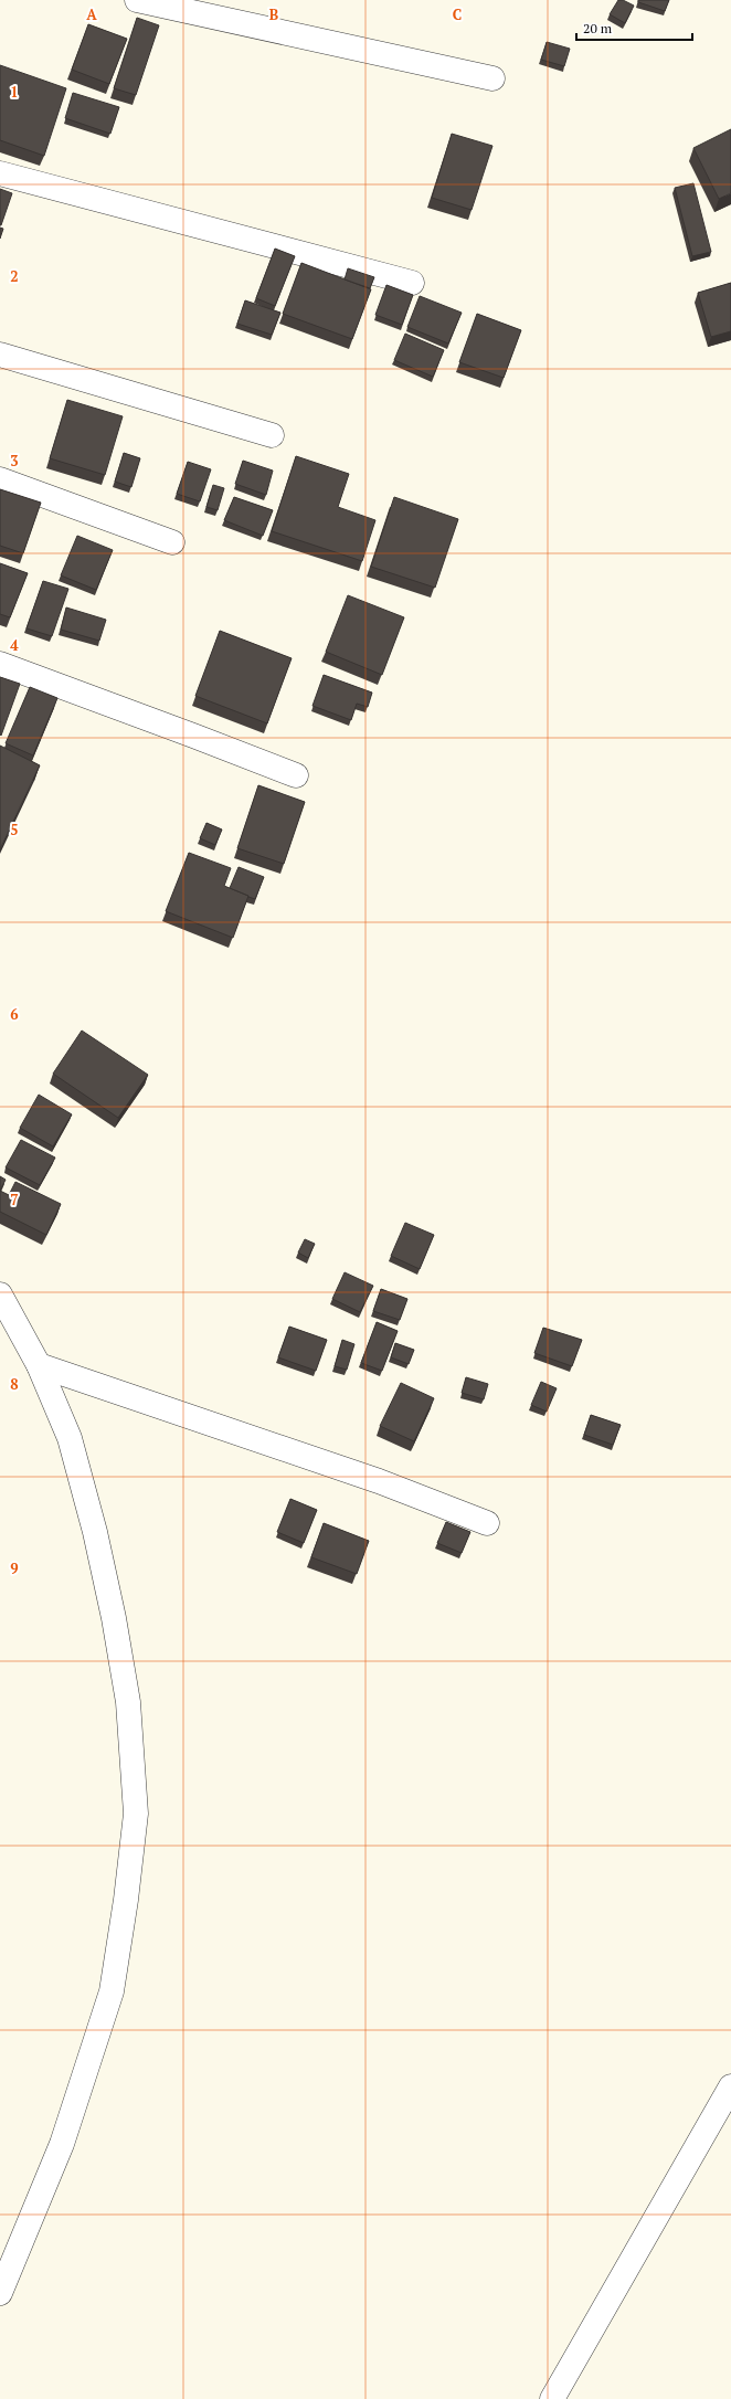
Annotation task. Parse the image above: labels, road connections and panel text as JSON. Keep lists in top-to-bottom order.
{
  "scale_bar": "20 m",
  "grid": {
    "columns": ["A", "B", "C"],
    "rows": [
      "1",
      "2",
      "3",
      "4",
      "5",
      "6",
      "7",
      "8",
      "9"
    ]
  }
}
